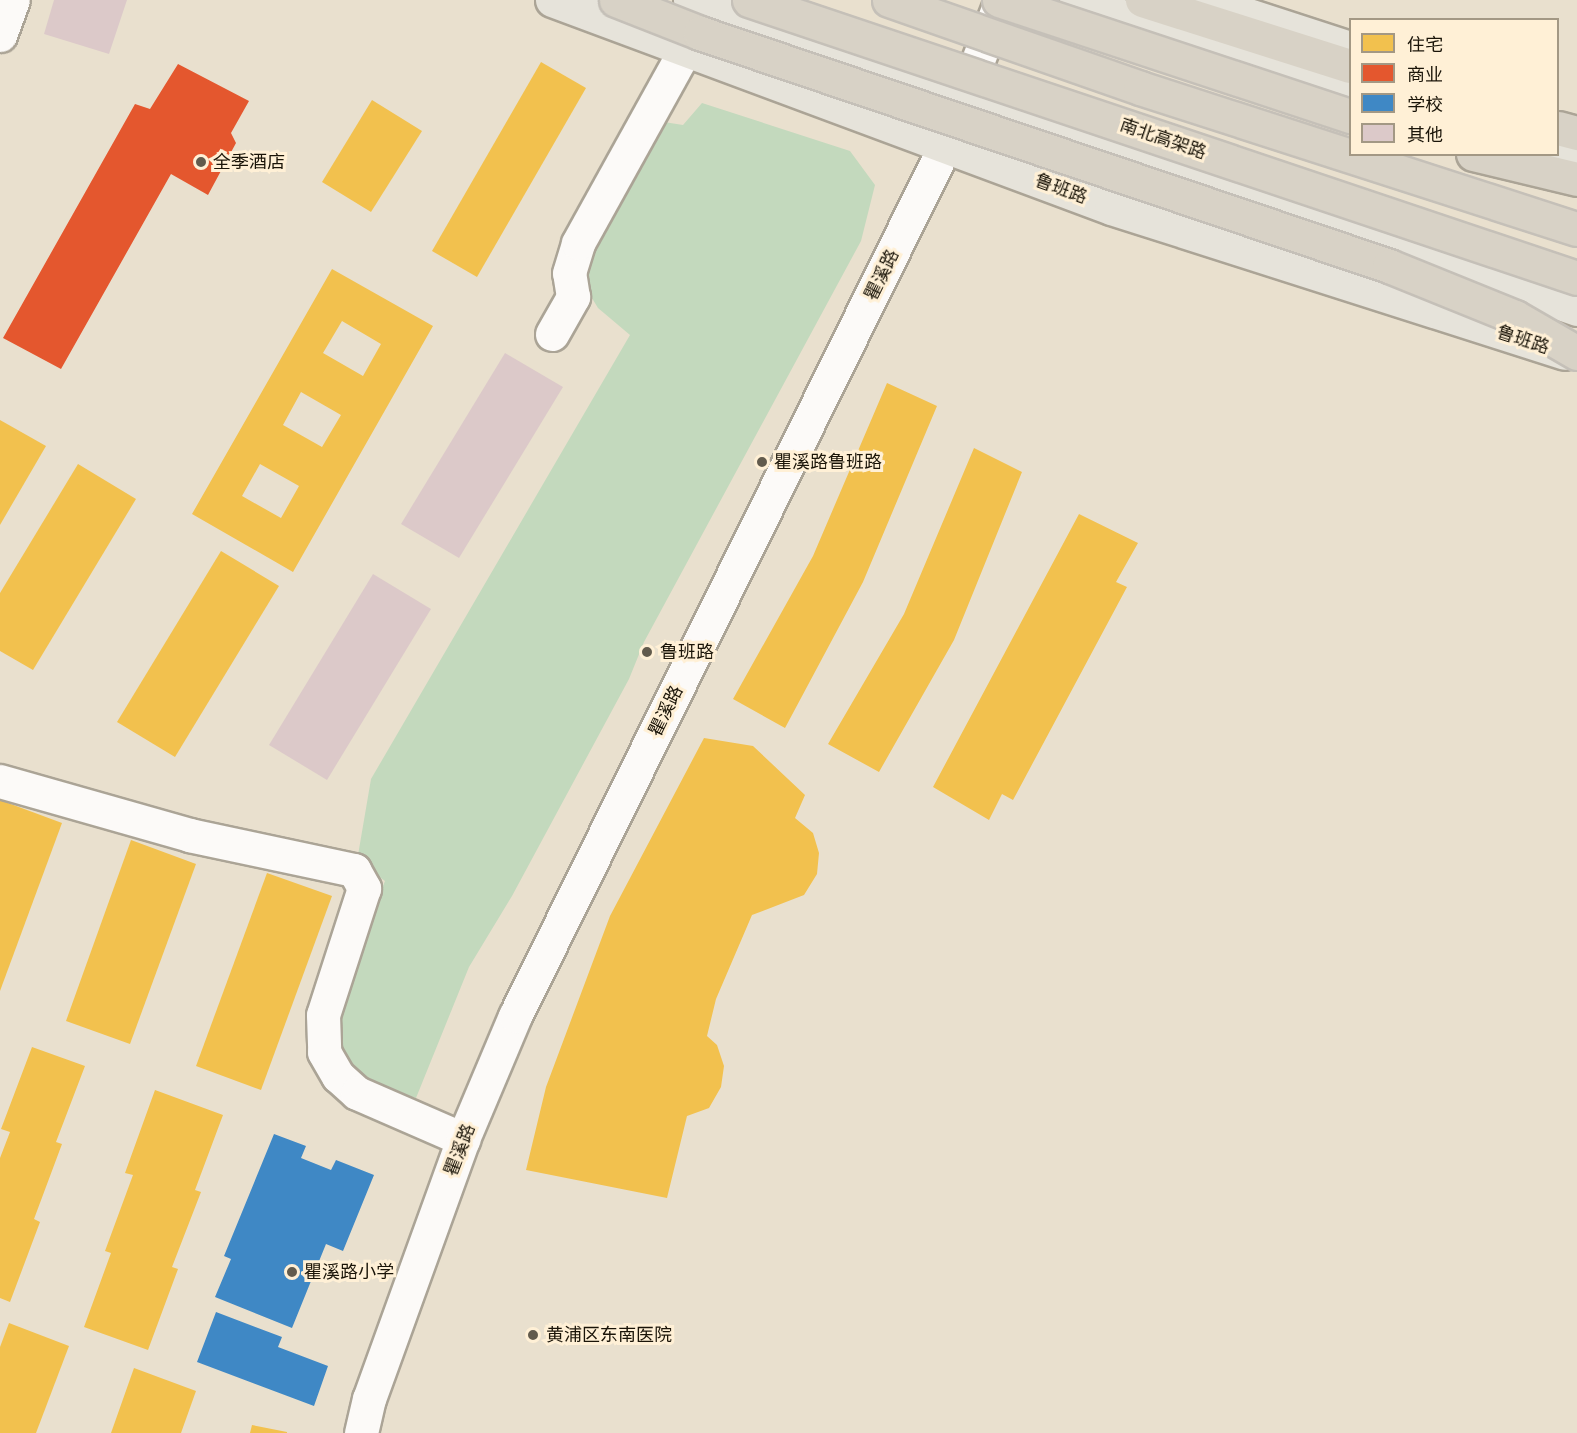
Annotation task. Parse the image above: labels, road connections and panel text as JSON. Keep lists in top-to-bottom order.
{
  "streets": {
    "highway": ["南北高架路"],
    "main road": ["鲁班路"],
    "street": ["瞿溪路"]
  },
  "crossings": [
    ["鲁班路", "瞿溪路"]
  ],
  "places": [
    "全季酒店",
    "瞿溪路鲁班路",
    "鲁班路",
    "瞿溪路小学",
    "黄浦区东南医院"
  ],
  "legend": [
    "住宅",
    "商业",
    "学校",
    "其他"
  ]
}
